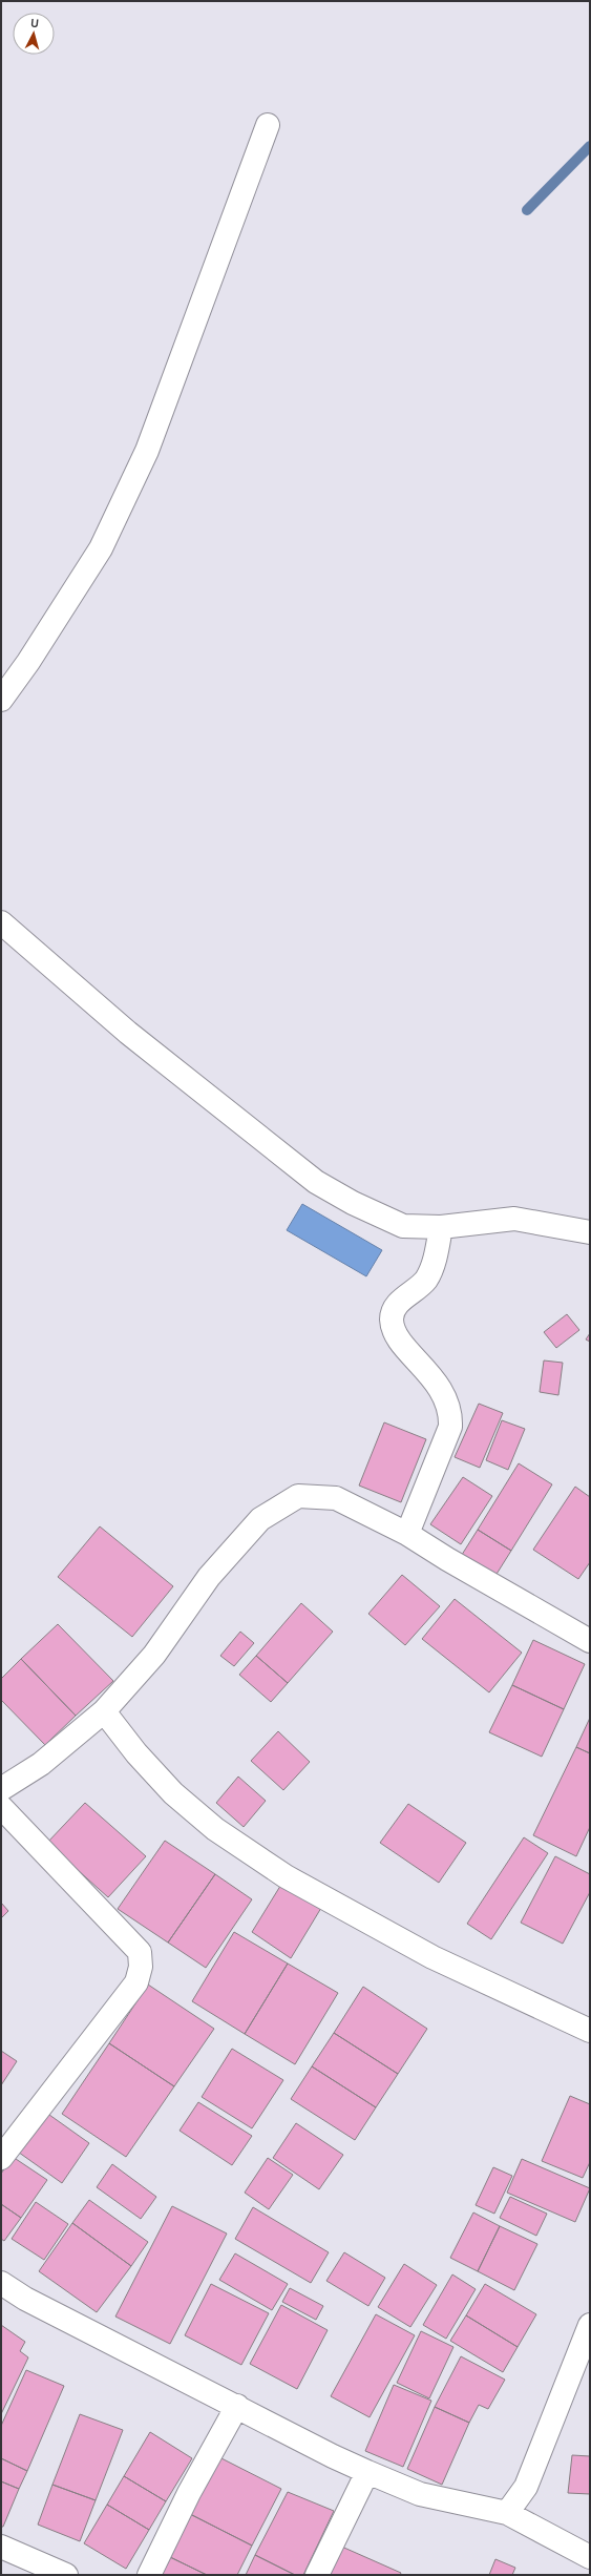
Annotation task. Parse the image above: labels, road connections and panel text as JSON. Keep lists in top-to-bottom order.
{
  "north": "top"
}
